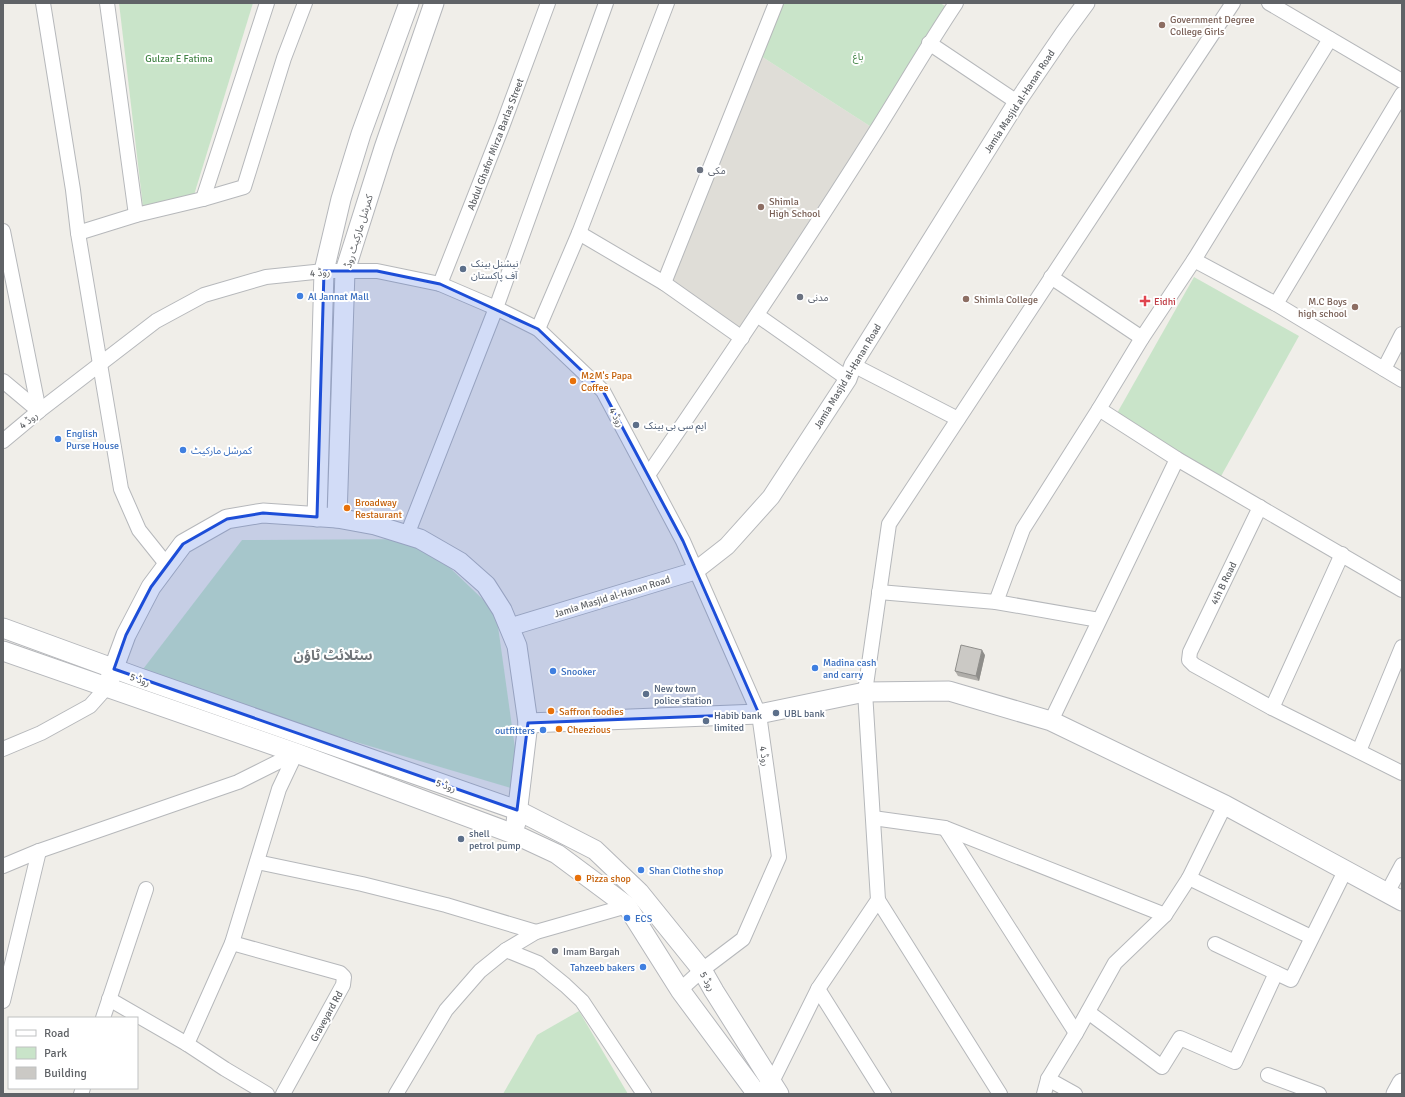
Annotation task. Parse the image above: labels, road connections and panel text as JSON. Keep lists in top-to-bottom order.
{
  "streets": {
    "main road": ["کمرشل مارکیٹ روڈ", "روڈ 5"],
    "street": [
      "Jamia Masjid al-Hanan Road",
      "Abdul Ghafor Mirza Barlas Street",
      "روڈ 4",
      "4th B Road",
      "Graveyard Rd"
    ]
  },
  "crossings": [
    ["Jamia Masjid al-Hanan Road", "روڈ 4"],
    ["Abdul Ghafor Mirza Barlas Street", "روڈ 4"],
    ["کمرشل مارکیٹ روڈ", "روڈ 4"],
    ["روڈ 4", "روڈ 5"]
  ],
  "districts": ["سٹلائٹ ٹاؤن"],
  "parks": ["باغ", "Gulzar E Fatima"],
  "places": {
    "other": [
      "Government Degree College Girls",
      "مکی",
      "Shimla High School",
      "نیشنل بینک آف پاکستان",
      "Al Jannat Mall",
      "مدنی",
      "Shimla College",
      "M.C Boys high school",
      "M2M's Papa Coffee",
      "ایم سی بی بینک",
      "English Purse House",
      "کمرشل مارکیٹ",
      "Broadway Restaurant",
      "Madina cash and carry",
      "Snooker",
      "New town police station",
      "Saffron foodies",
      "UBL bank",
      "Habib bank limited",
      "Cheezious",
      "outfitters",
      "shell petrol pump",
      "Shan Clothe shop",
      "Pizza shop",
      "ECS",
      "Imam Bargah",
      "Tahzeeb bakers"
    ],
    "health": ["Eidhi"]
  },
  "legend": ["Road", "Park", "Building"]
}
